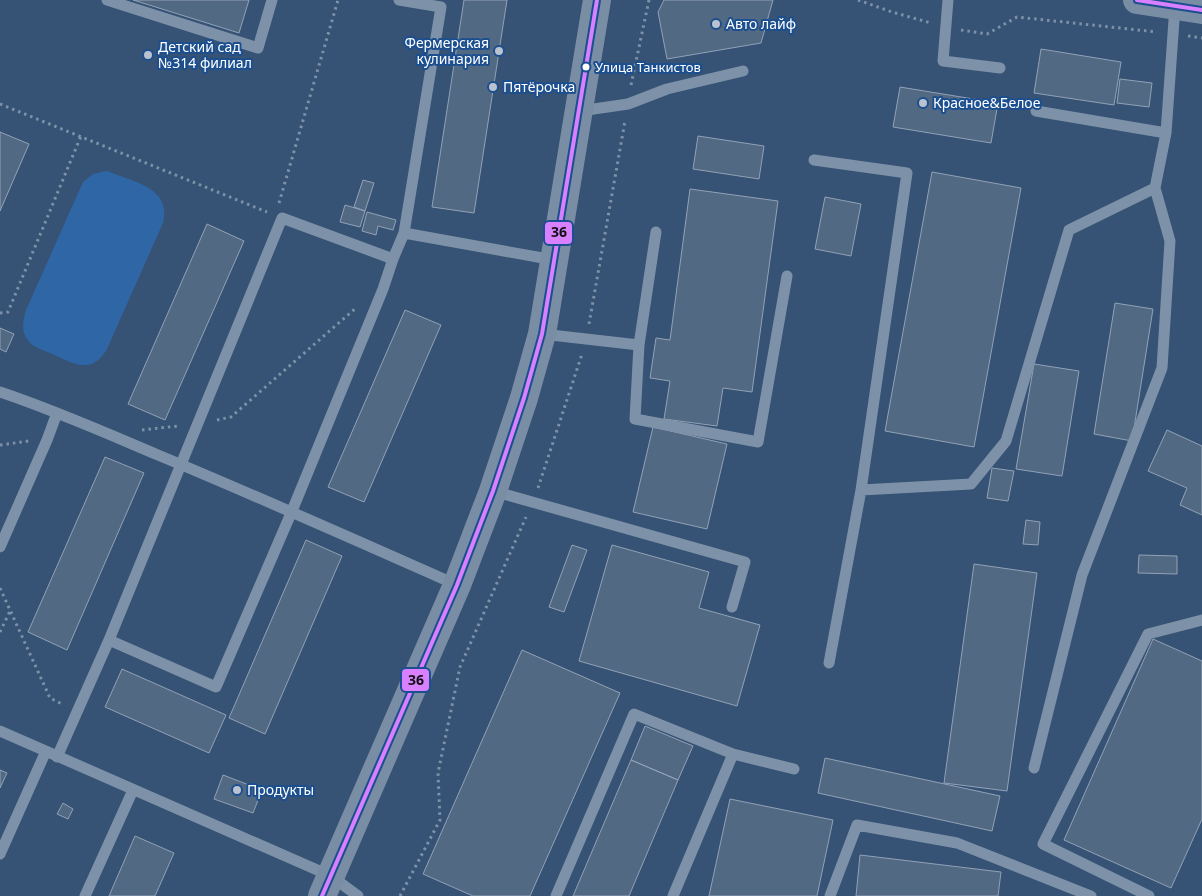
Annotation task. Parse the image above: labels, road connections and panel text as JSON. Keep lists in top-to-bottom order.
{
  "places": [
    "Авто лайф",
    "Фермерская кулинария",
    "Детский сад №314 филиал",
    "Улица Танкистов",
    "Пятёрочка",
    "Красное&Белое",
    "Продукты"
  ],
  "lines": ["transit line 36"]
}
